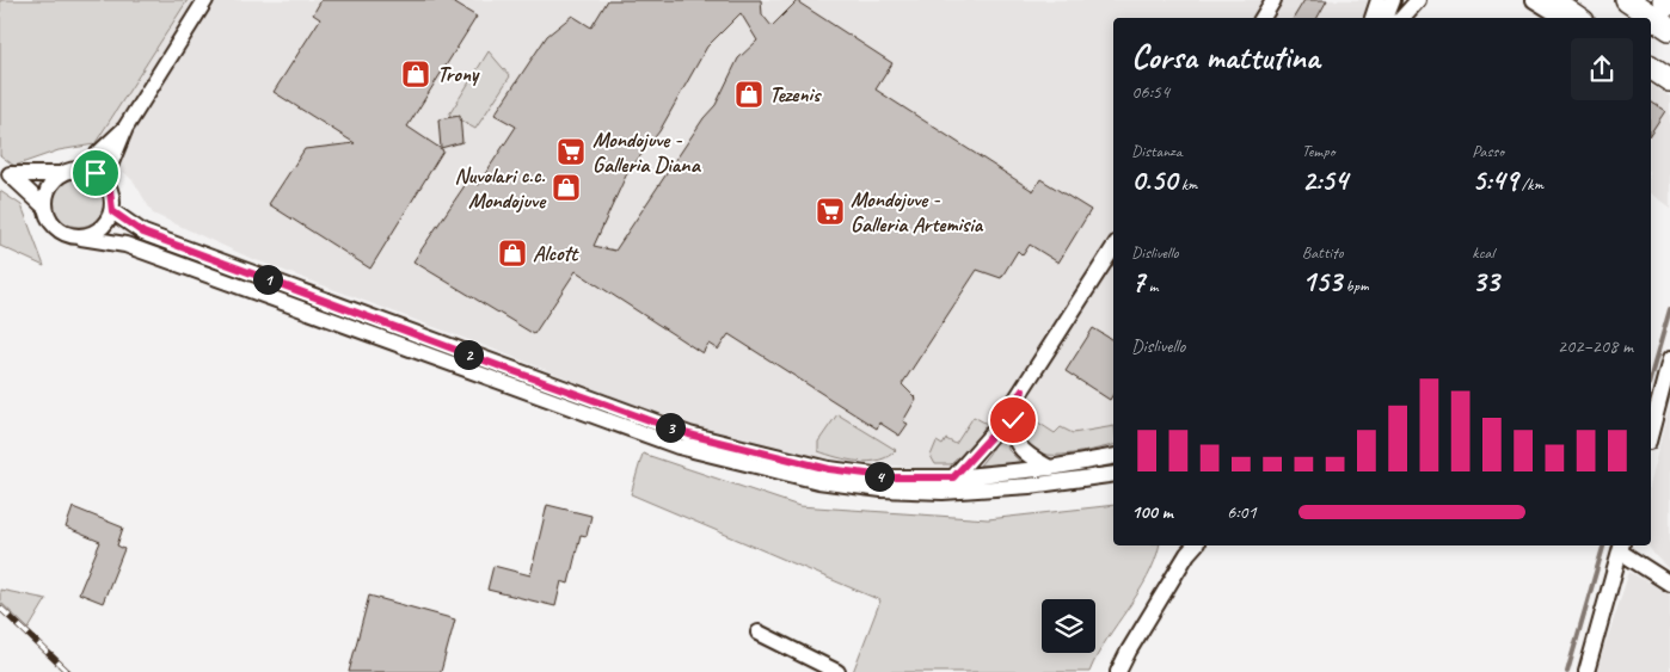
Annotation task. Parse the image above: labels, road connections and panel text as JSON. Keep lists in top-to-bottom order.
{
  "places": {
    "shop": [
      "Trony",
      "Tezenis",
      "Nuvolari c.c. Mondojuve",
      "Alcott"
    ],
    "supermarket": ["Mondojuve - Galleria Diana", "Mondojuve - Galleria Artemisia"]
  },
  "page": {
    "heading": ["Corsa mattutina", "06:54"],
    "stats": [
      ["Distanza", "0.50 km"],
      ["Tempo", "2:54"],
      ["Passo", "5:49 /km"],
      ["Dislivello", "7 m"],
      ["Battito", "153 bpm"],
      ["kcal", "33"]
    ],
    "pins": [
      "1",
      "2",
      "3",
      "4"
    ],
    "chart": ["Dislivello", "202–208 m"],
    "list": [
      {
        "name": "100 m",
        "note": "6:01"
      }
    ]
  }
}
